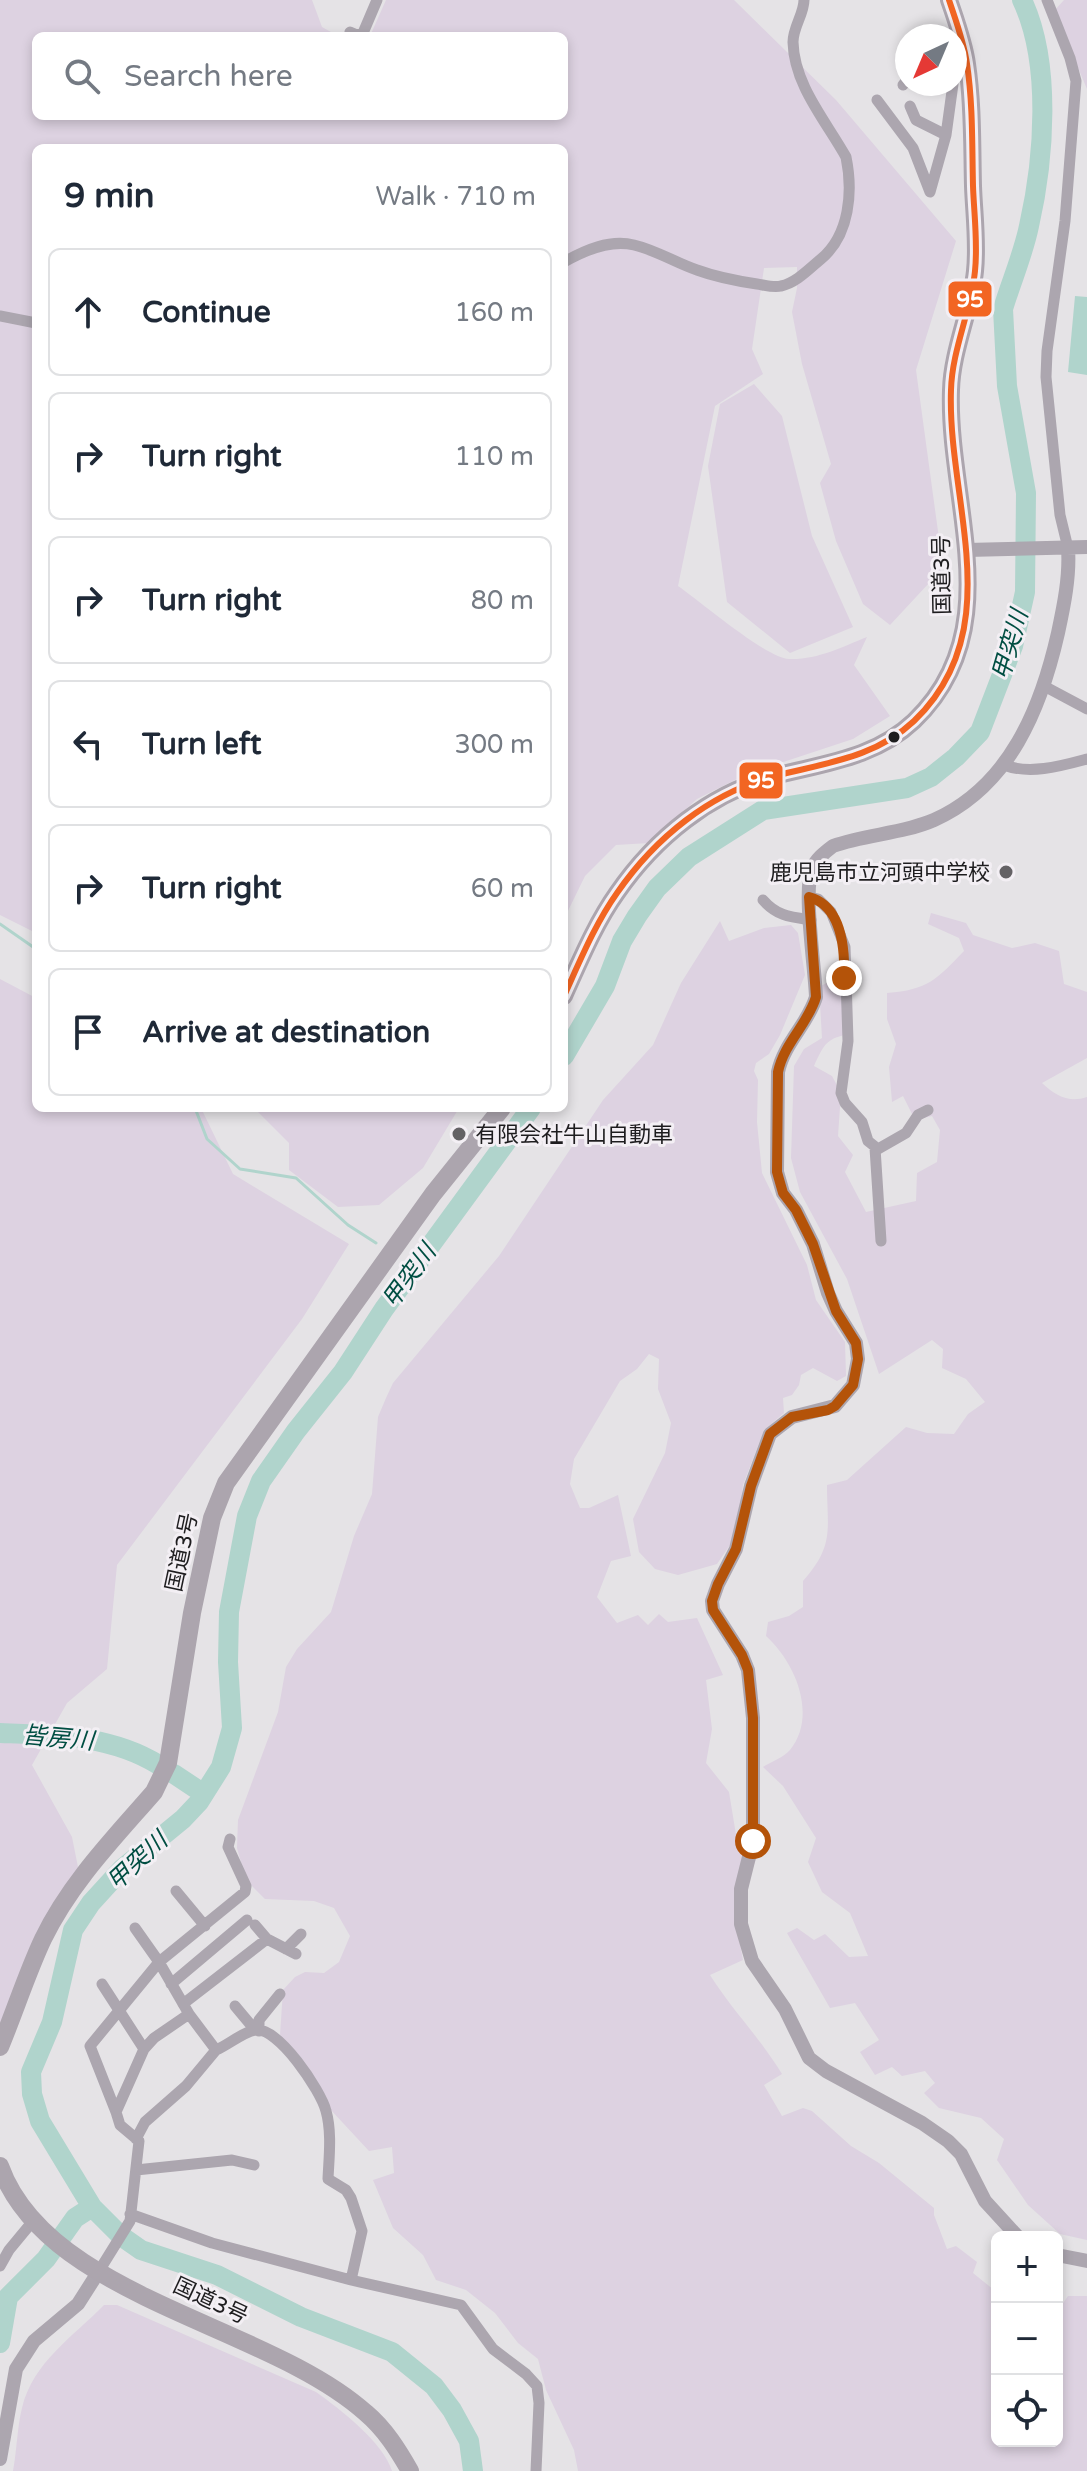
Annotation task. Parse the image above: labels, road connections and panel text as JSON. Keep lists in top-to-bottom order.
{
  "streets": {
    "highway": ["国道3号"]
  },
  "water": ["甲突川", "皆房川"],
  "places": ["鹿児島市立河頭中学校", "有限会社牛山自動車"],
  "lines": ["transit line 95"],
  "north": "bottom left",
  "page": {
    "search": "Search here",
    "heading": ["9 min", "Walk · 710 m"],
    "list": [
      ["Continue", "160 m"],
      ["Turn right", "110 m"],
      ["Turn right", "80 m"],
      ["Turn left", "300 m"],
      ["Turn right", "60 m"],
      "Arrive at destination"
    ],
    "map_buttons": ["+", "−"]
  }
}
